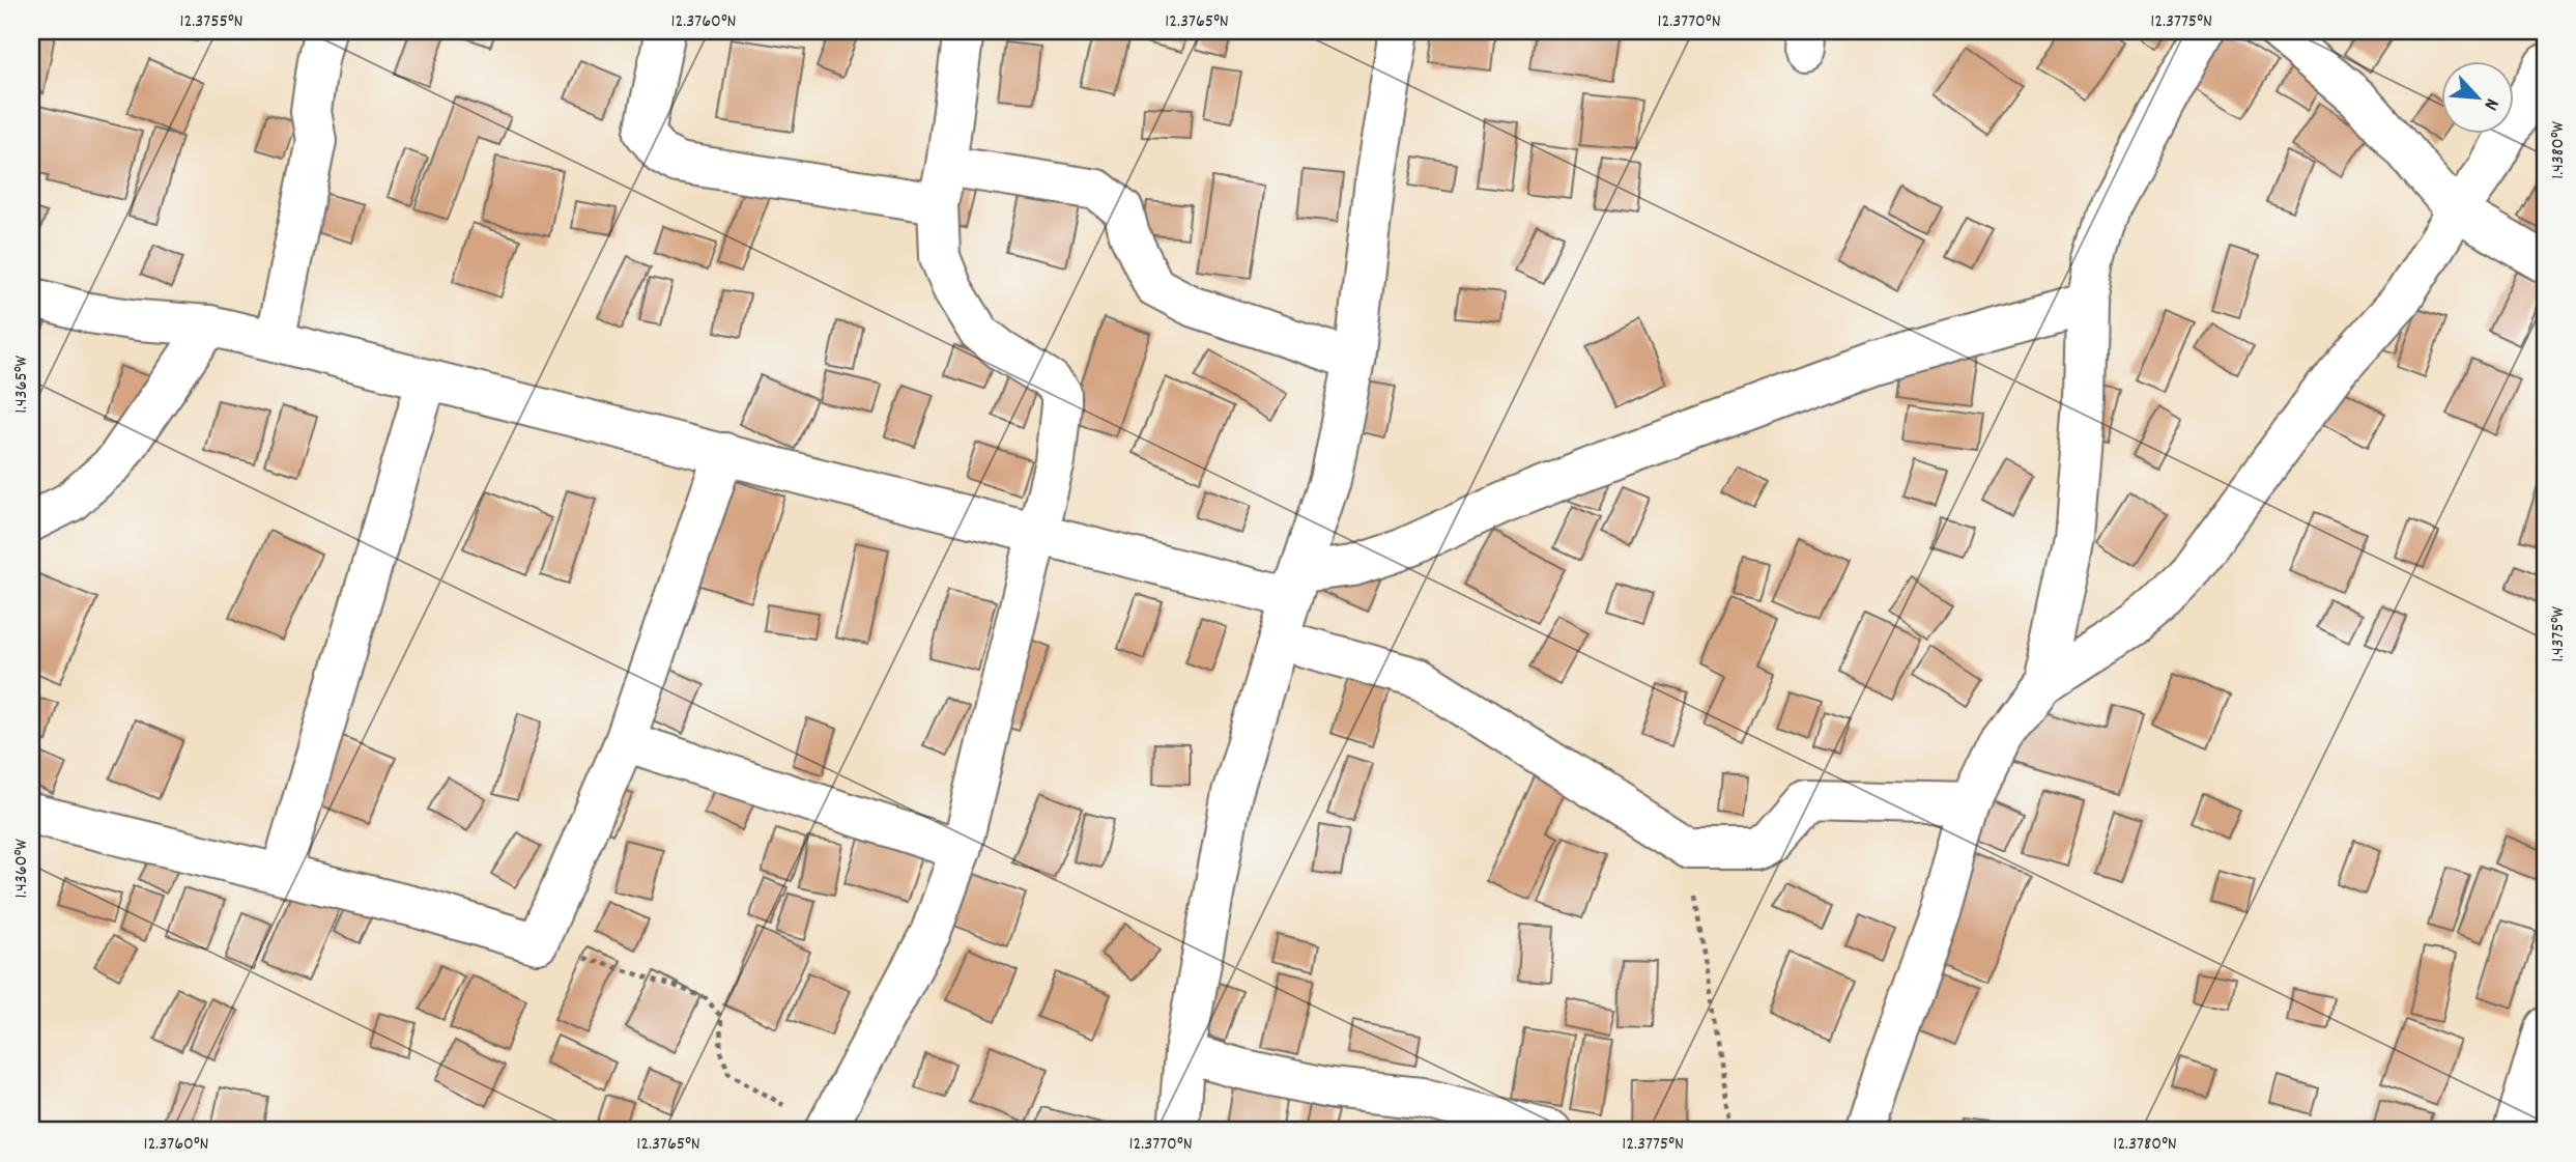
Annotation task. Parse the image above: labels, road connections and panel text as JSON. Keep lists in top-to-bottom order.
{
  "north": "bottom right",
  "coordinates": [
    "12.3755°N",
    "12.3760°N",
    "12.3765°N",
    "12.3770°N",
    "12.3775°N",
    "1.4380°W",
    "1.4365°W",
    "1.4375°W",
    "1.4360°W",
    "12.3780°N"
  ]
}
